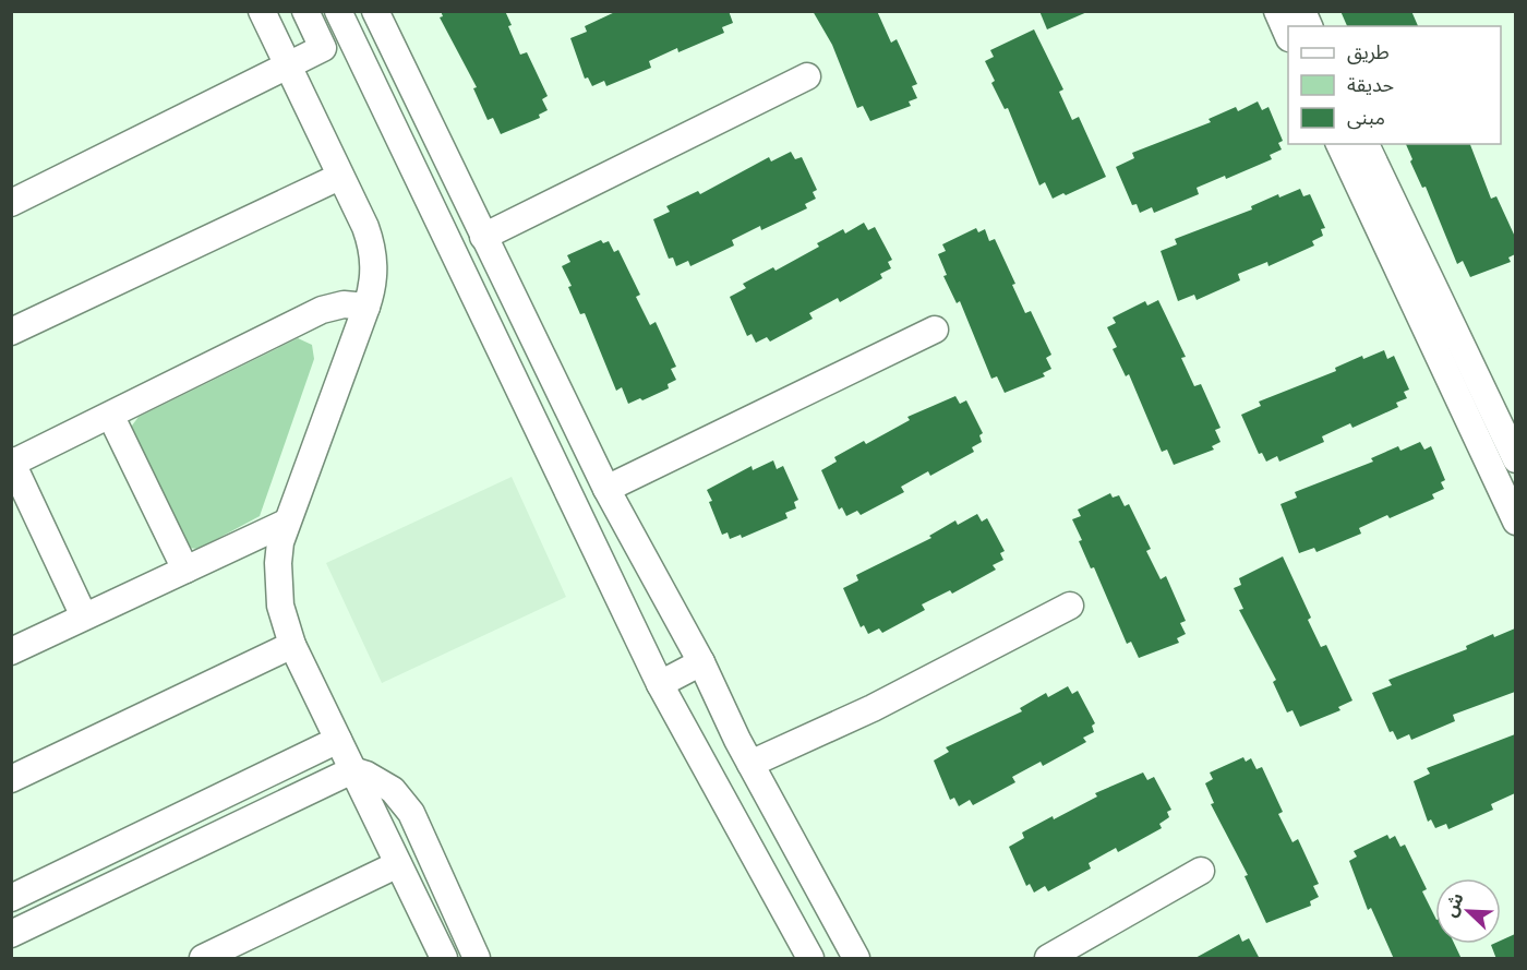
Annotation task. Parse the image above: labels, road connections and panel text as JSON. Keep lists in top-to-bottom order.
{
  "legend": ["طريق", "حديقة", "مبنى"],
  "north": "top left"
}
